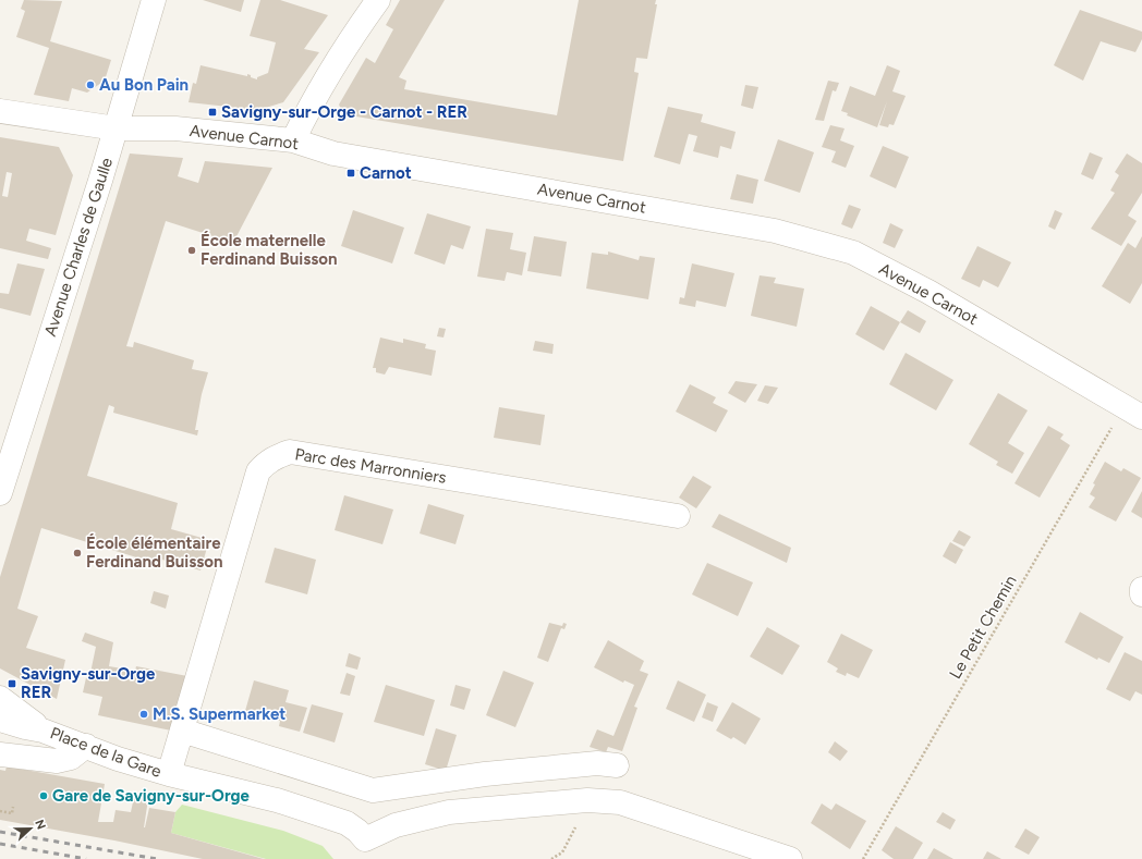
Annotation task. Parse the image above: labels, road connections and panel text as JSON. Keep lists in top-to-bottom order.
{
  "streets": {
    "street": [
      "Avenue Carnot",
      "Avenue Charles de Gaulle",
      "Parc des Marronniers",
      "Place de la Gare"
    ],
    "path": ["Le Petit Chemin"]
  },
  "crossings": [
    ["Avenue Carnot", "Avenue Charles de Gaulle"],
    ["Avenue Carnot", "Le Petit Chemin"],
    ["Parc des Marronniers", "Place de la Gare"]
  ],
  "places": {
    "other": [
      "Au Bon Pain",
      "École maternelle Ferdinand Buisson",
      "École élémentaire Ferdinand Buisson",
      "M.S. Supermarket",
      "Gare de Savigny-sur-Orge"
    ],
    "transit": ["Savigny-sur-Orge - Carnot - RER", "Carnot", "Savigny-sur-Orge RER"]
  },
  "north": "right"
}
